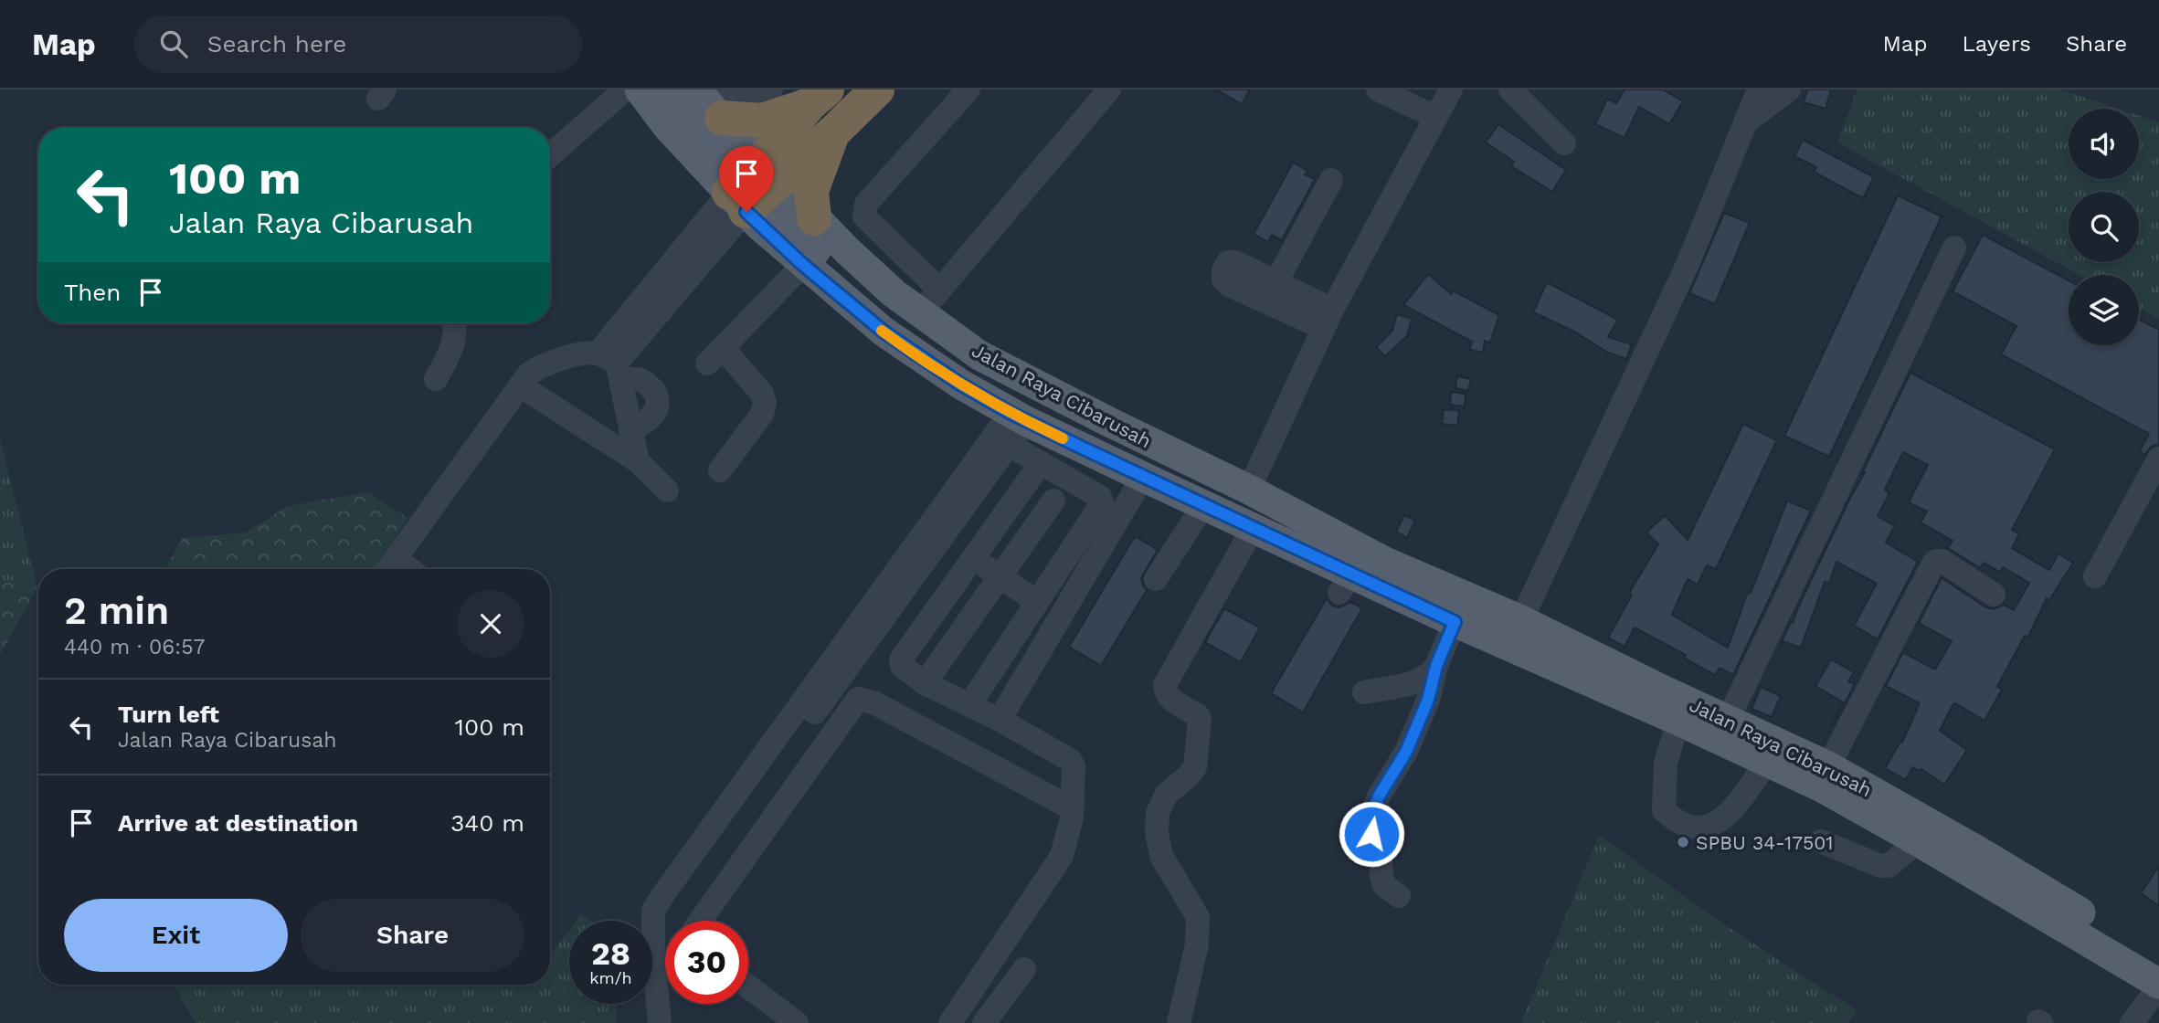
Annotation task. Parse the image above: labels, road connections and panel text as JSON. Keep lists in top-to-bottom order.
{
  "streets": {
    "main road": ["Jalan Raya Cibarusah"]
  },
  "places": ["SPBU 34-17501"],
  "page": {
    "header": "Map",
    "search": "Search here",
    "nav": ["Map", "Layers", "Share"],
    "turn": ["100 m", "Jalan Raya Cibarusah"],
    "then": "Then",
    "heading": ["2 min", "440 m · 06:57"],
    "list": [
      {
        "name": "Turn left",
        "note": "Jalan Raya Cibarusah",
        "value": "100 m"
      },
      {
        "name": "Arrive at destination",
        "value": "340 m"
      }
    ],
    "buttons": ["Exit", "Share"],
    "speed": "28 km/h",
    "limit": "30"
  }
}
